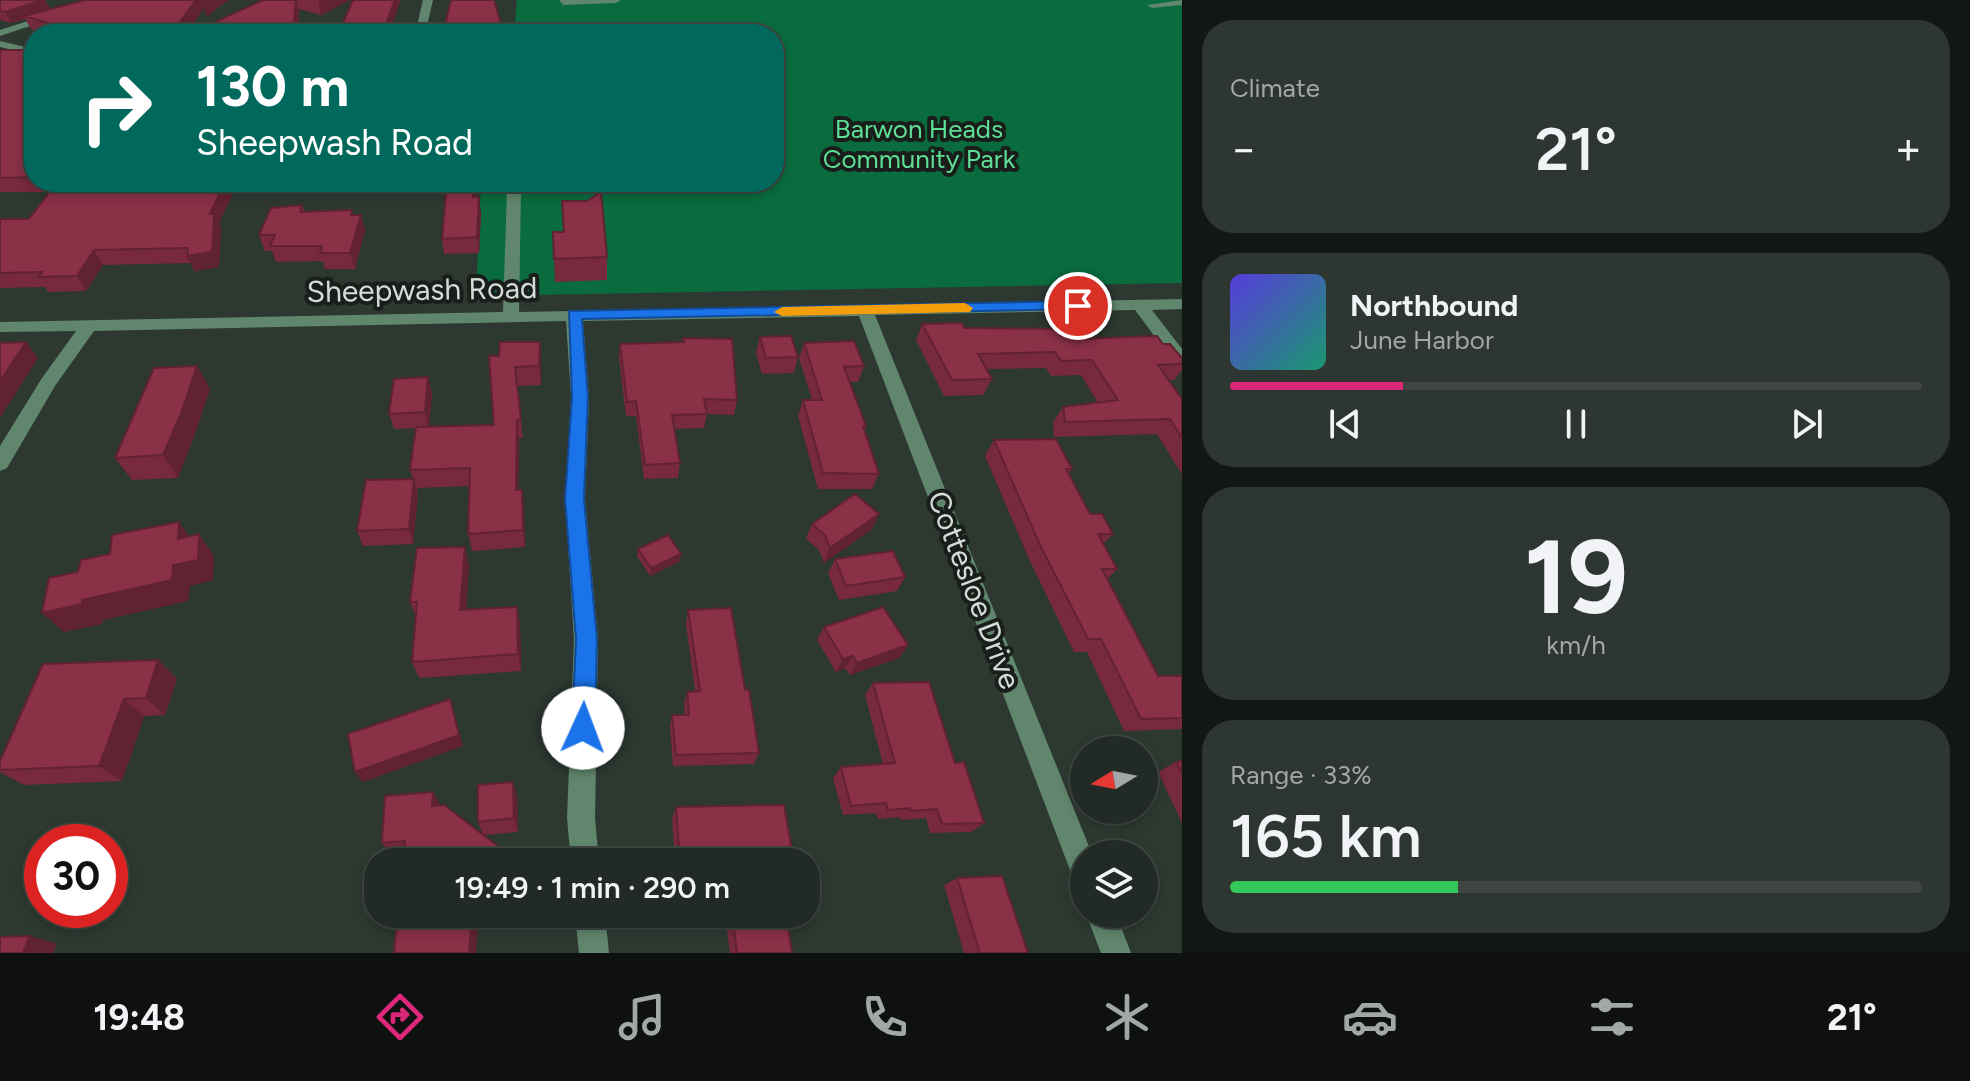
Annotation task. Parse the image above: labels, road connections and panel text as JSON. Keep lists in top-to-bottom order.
{
  "streets": {
    "street": ["Sheepwash Road", "Cottesloe Drive"]
  },
  "crossings": [
    ["Sheepwash Road", "Cottesloe Drive"]
  ],
  "parks": ["Barwon Heads Community Park"],
  "north": "left",
  "page": {
    "tile": [
      "Climate",
      ["19", "km/h"],
      ["Range · 33%", "165 km"]
    ],
    "turn": ["130 m", "Sheepwash Road"],
    "heat": ["−", "21°", "+"],
    "song": ["Northbound", "June Harbor"],
    "limit": "30",
    "trip": "19:49 · 1 min · 290 m",
    "tabs": ["19:48", "21°"]
  }
}
